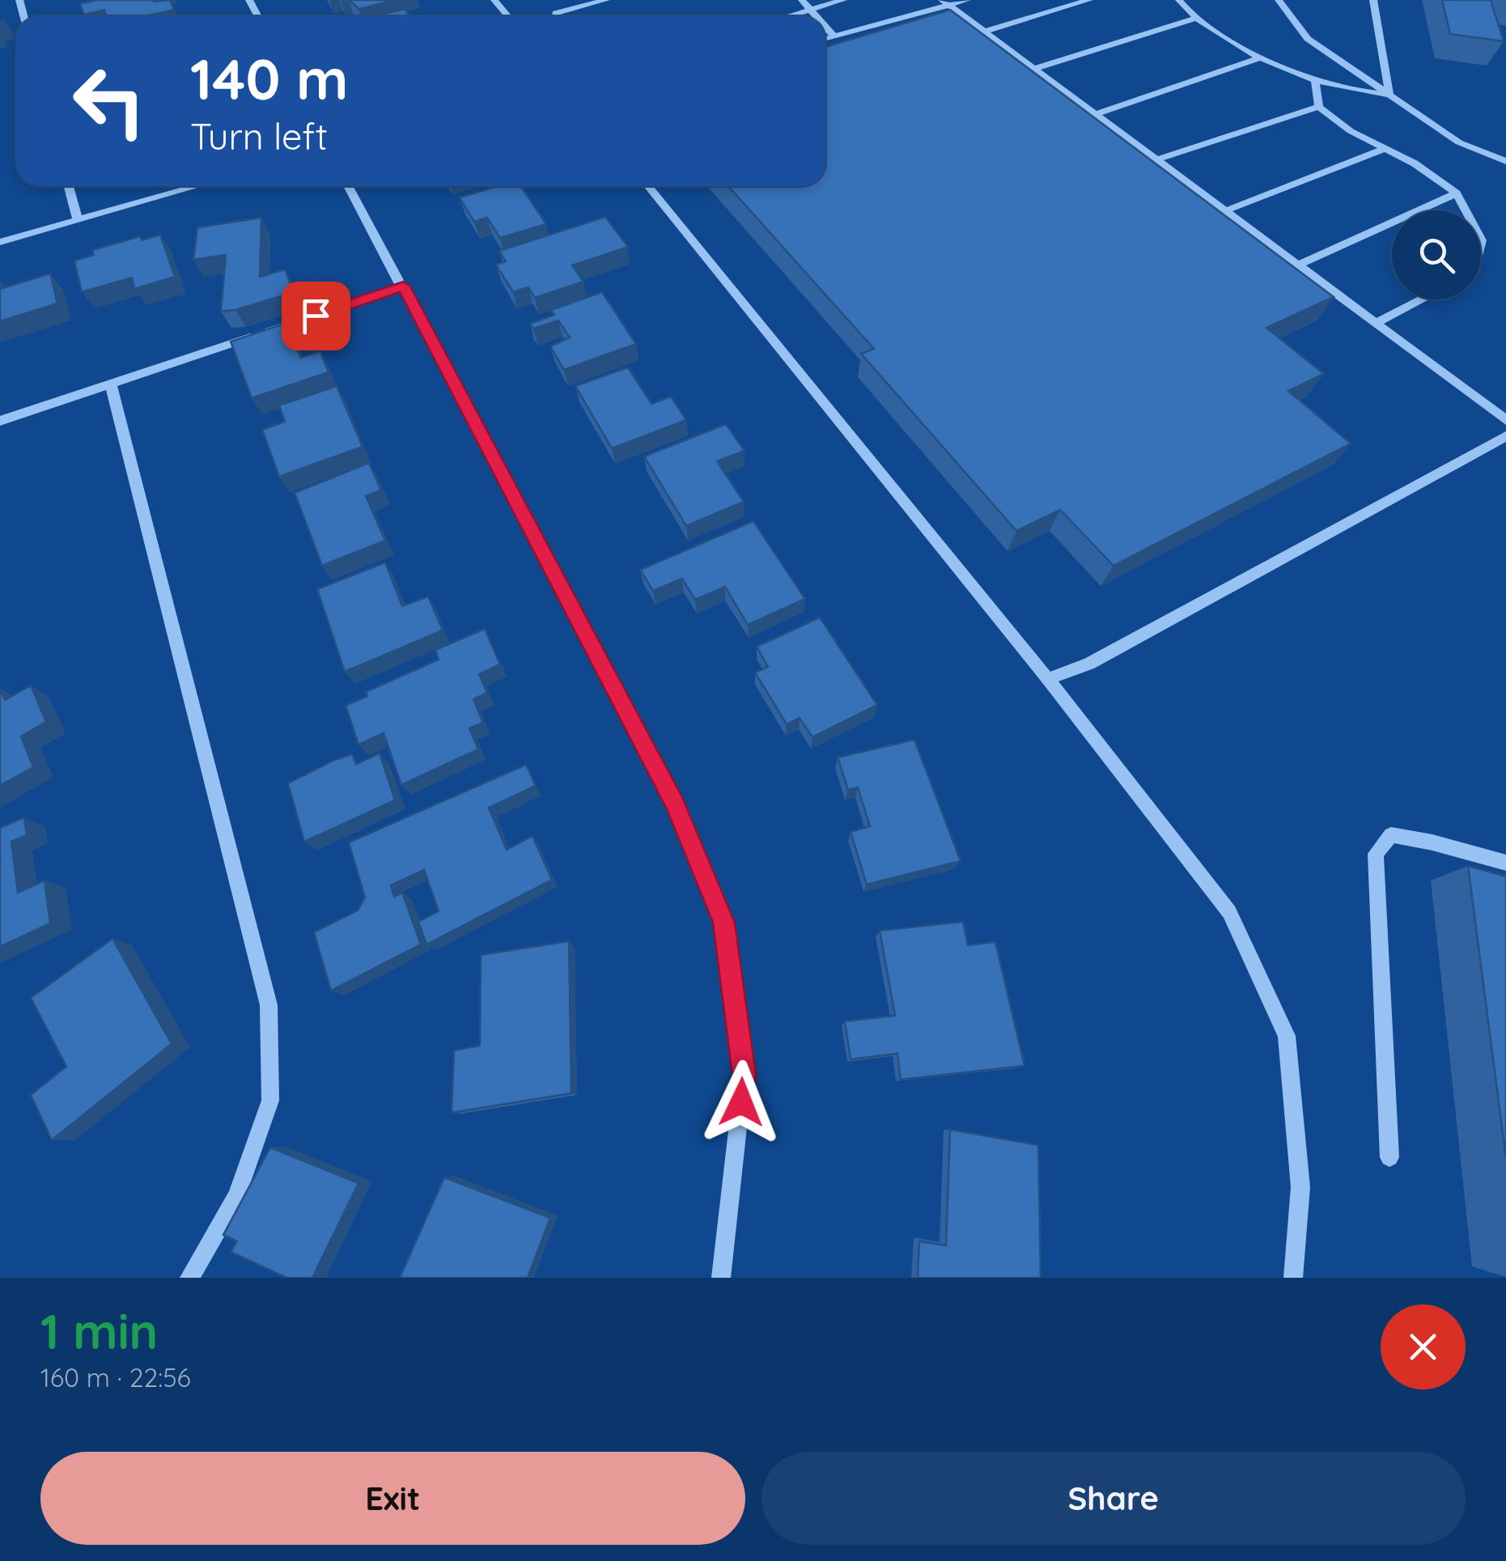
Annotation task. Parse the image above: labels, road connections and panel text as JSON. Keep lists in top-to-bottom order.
{
  "page": {
    "turn": ["140 m", "Turn left"],
    "heading": ["1 min", "160 m · 22:56"],
    "buttons": ["Exit", "Share"]
  }
}
